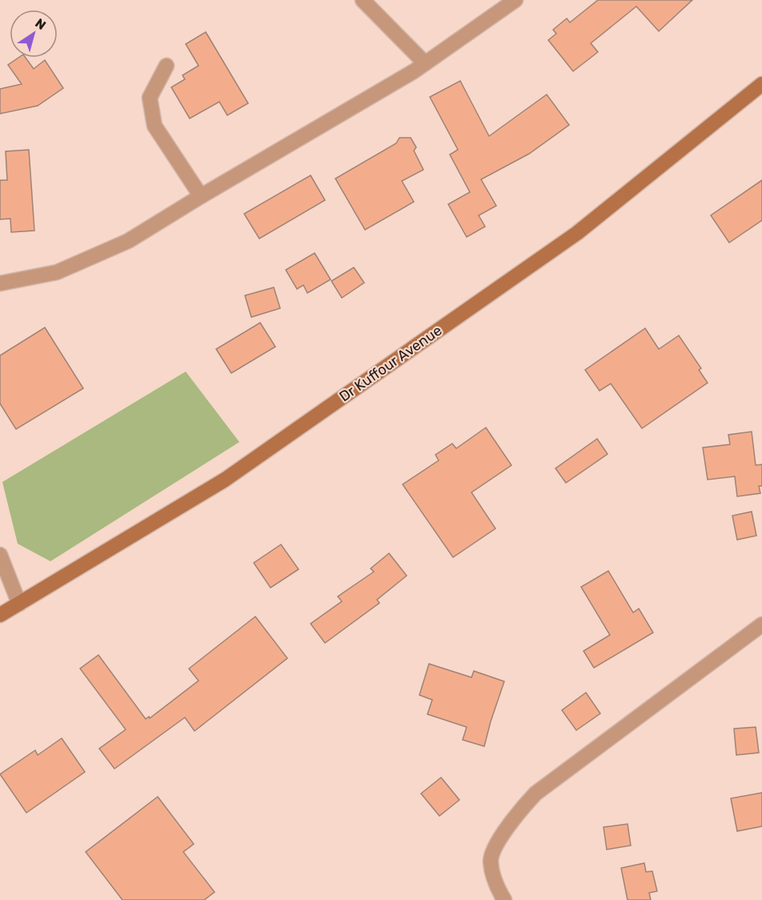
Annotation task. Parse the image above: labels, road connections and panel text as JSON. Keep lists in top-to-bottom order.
{
  "streets": {
    "main road": ["Dr Kuffour Avenue"]
  },
  "north": "top right"
}
